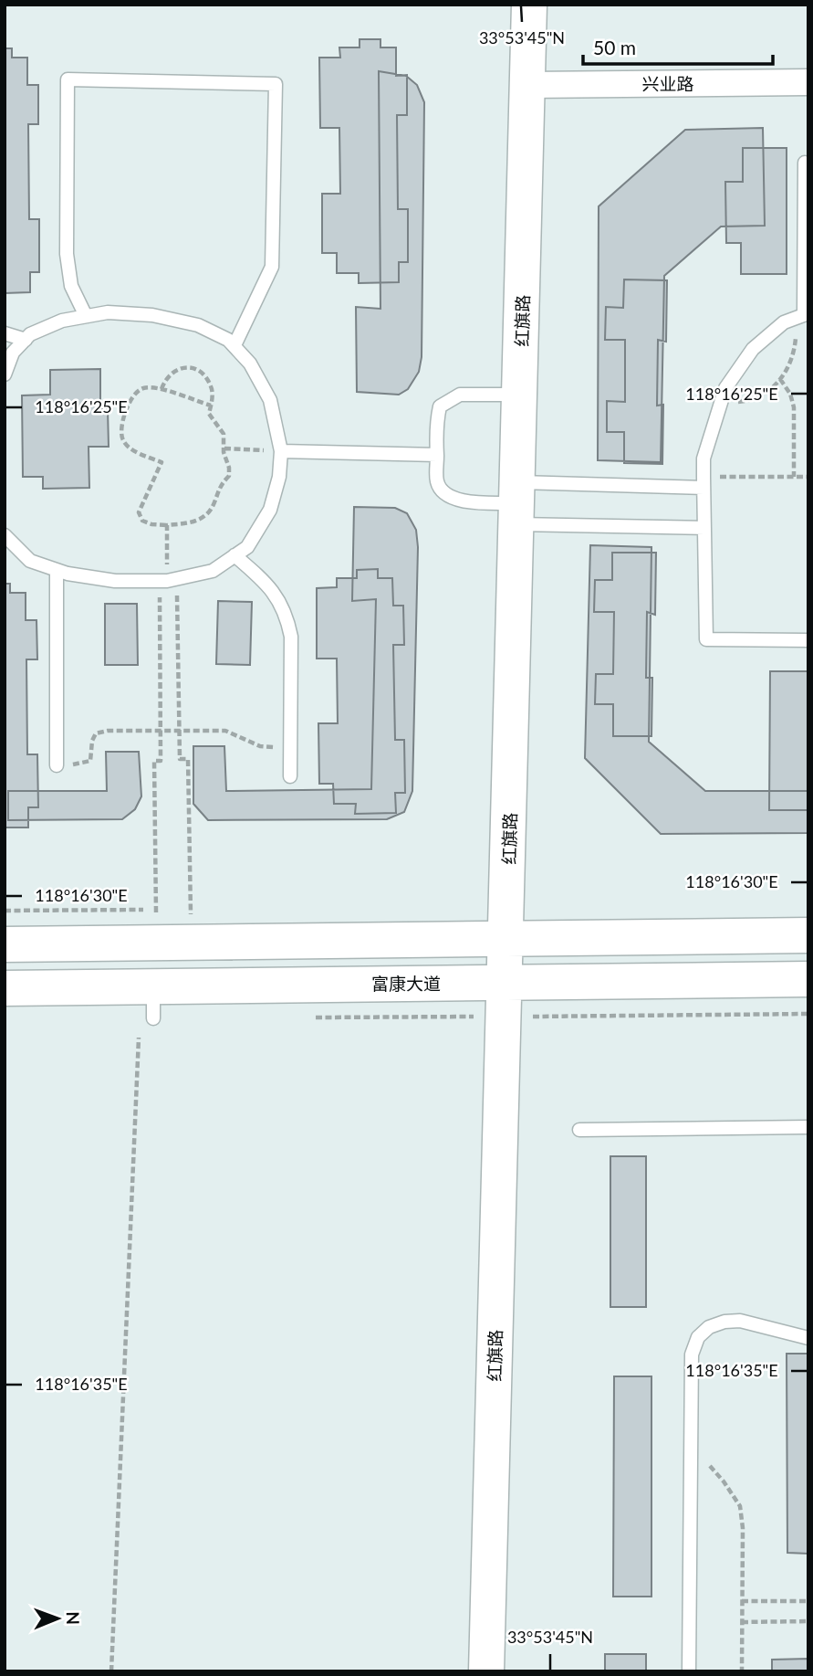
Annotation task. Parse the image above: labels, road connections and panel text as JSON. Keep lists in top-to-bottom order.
{
  "streets": {
    "street": ["兴业路", "红旗路", "富康大道"]
  },
  "crossings": [
    ["兴业路", "红旗路"],
    ["红旗路", "富康大道"]
  ],
  "scale_bar": "50 m",
  "north": "right",
  "coordinates": [
    "33°53'45\"N",
    "118°16'25\"E",
    "118°16'30\"E",
    "118°16'35\"E"
  ]
}
